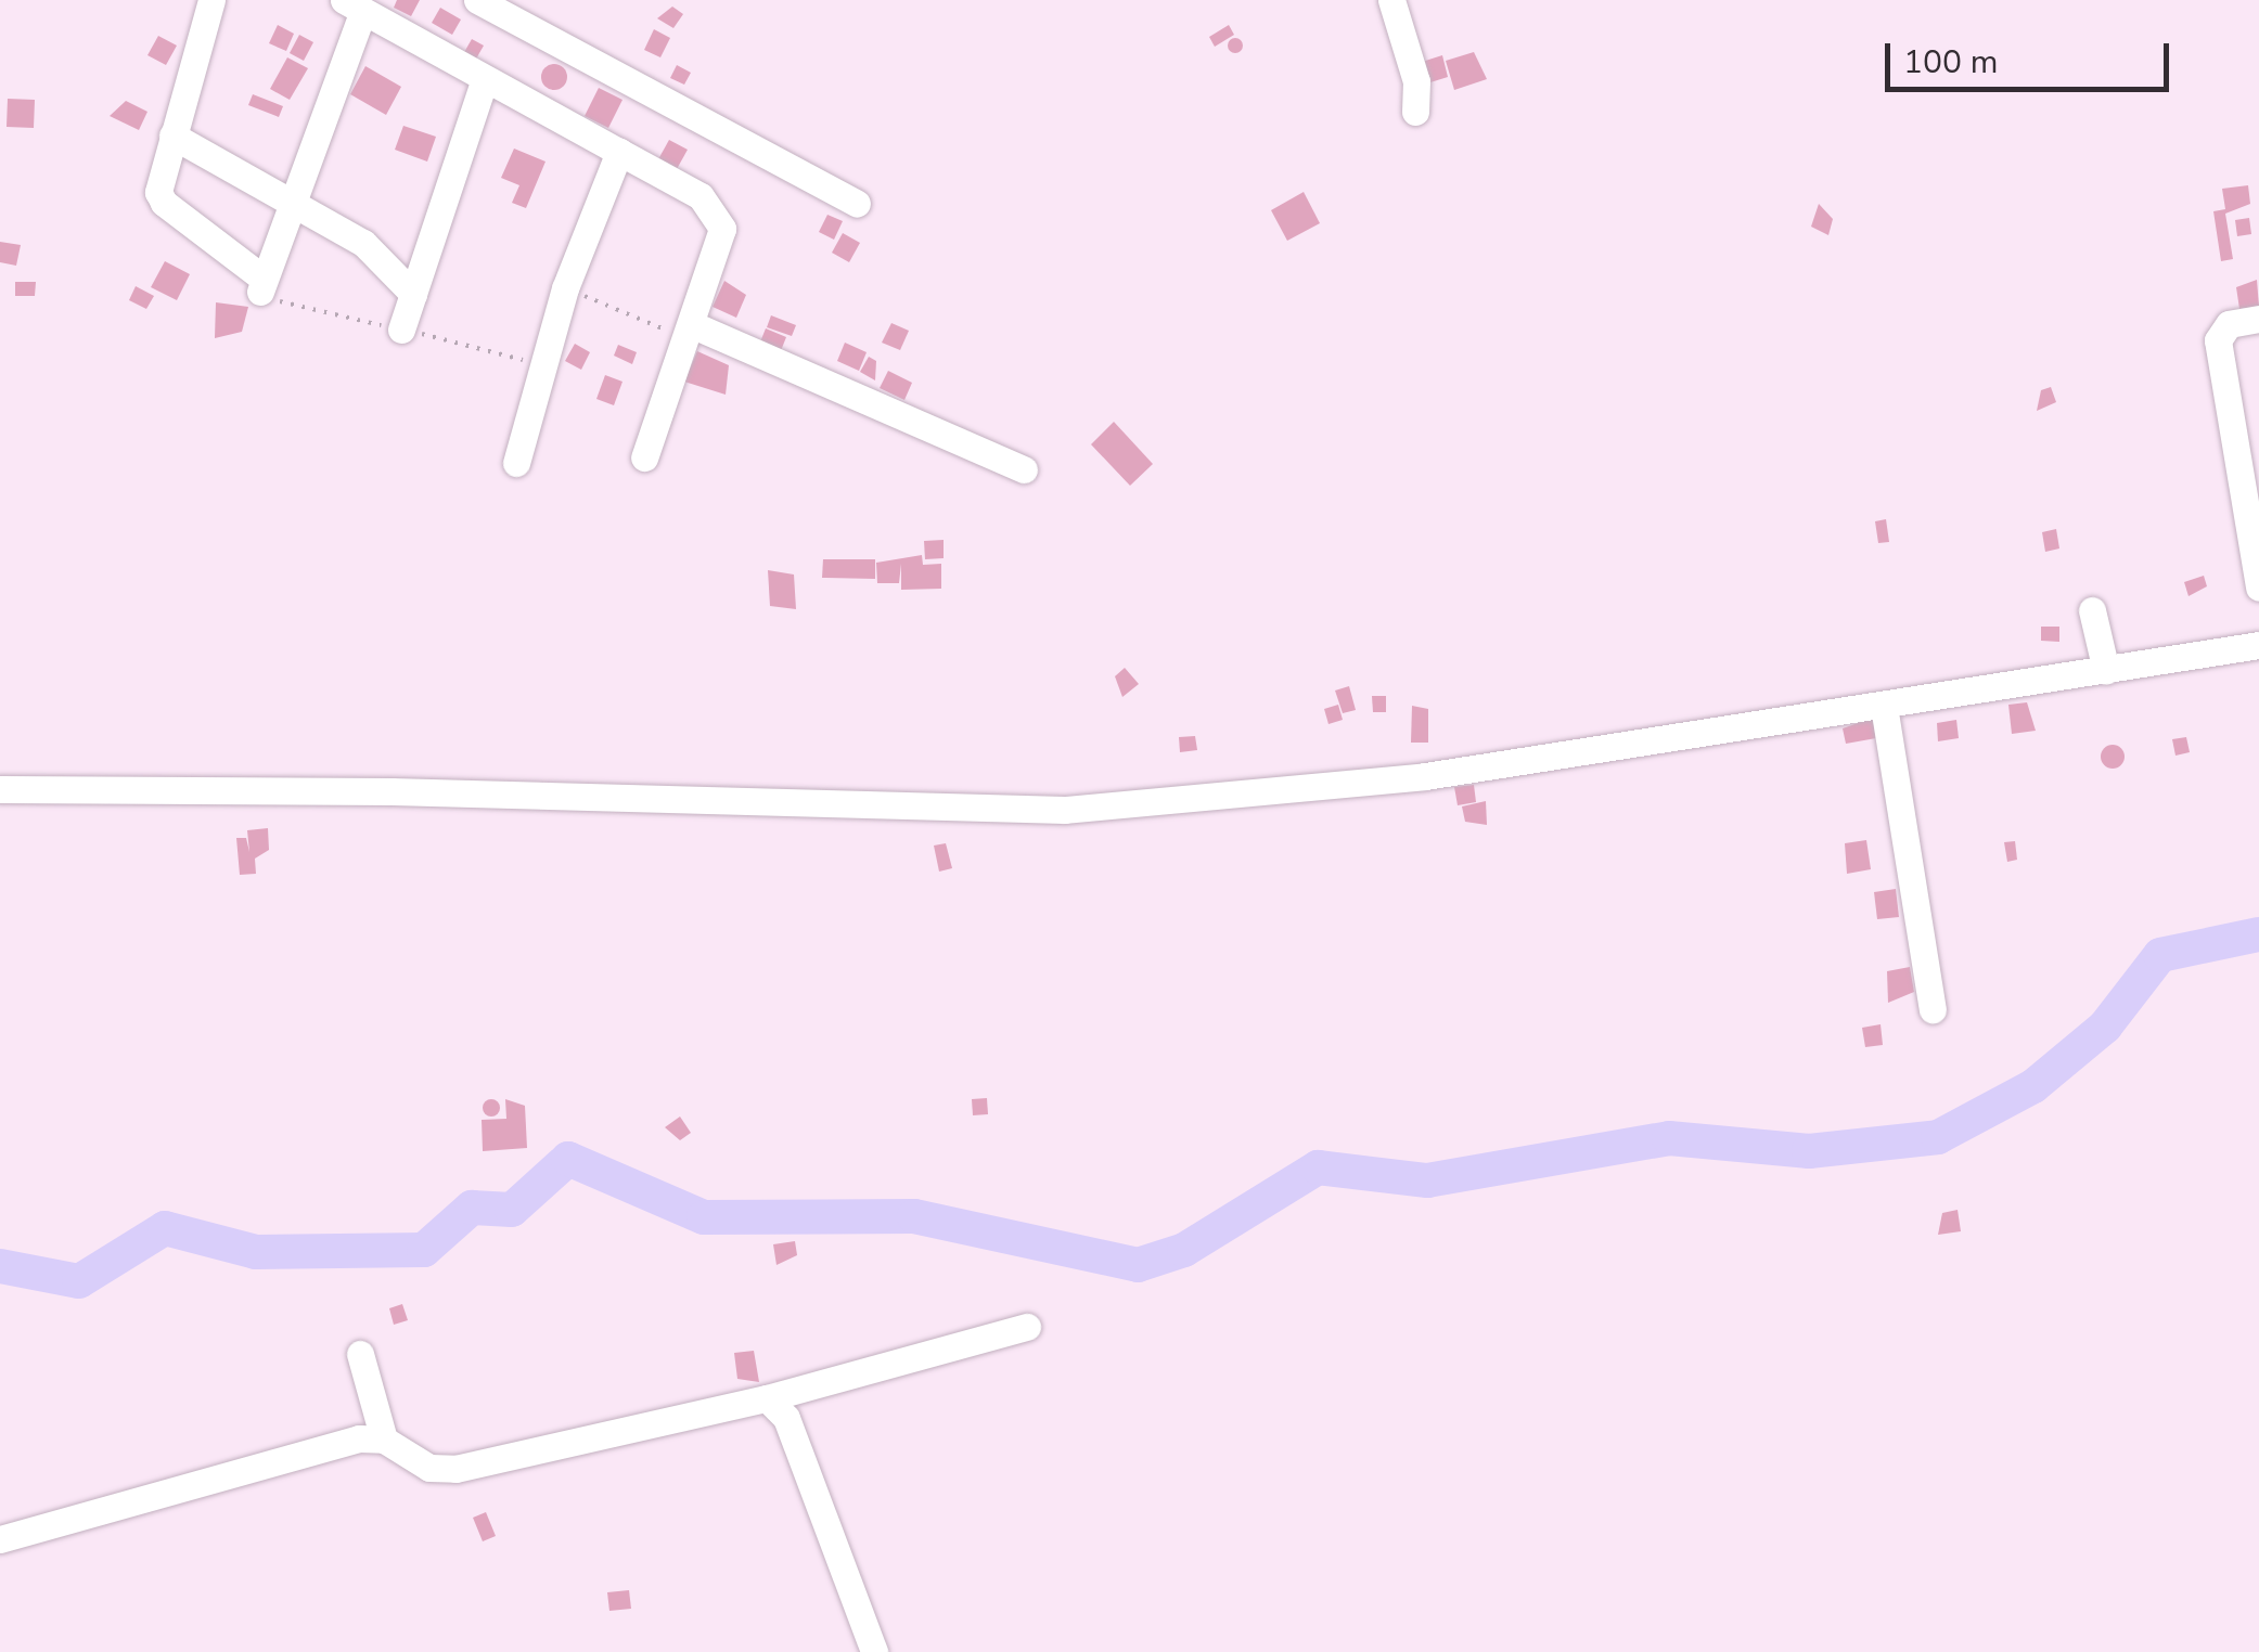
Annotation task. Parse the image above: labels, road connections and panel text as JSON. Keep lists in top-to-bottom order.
{
  "scale_bar": "100 m"
}
